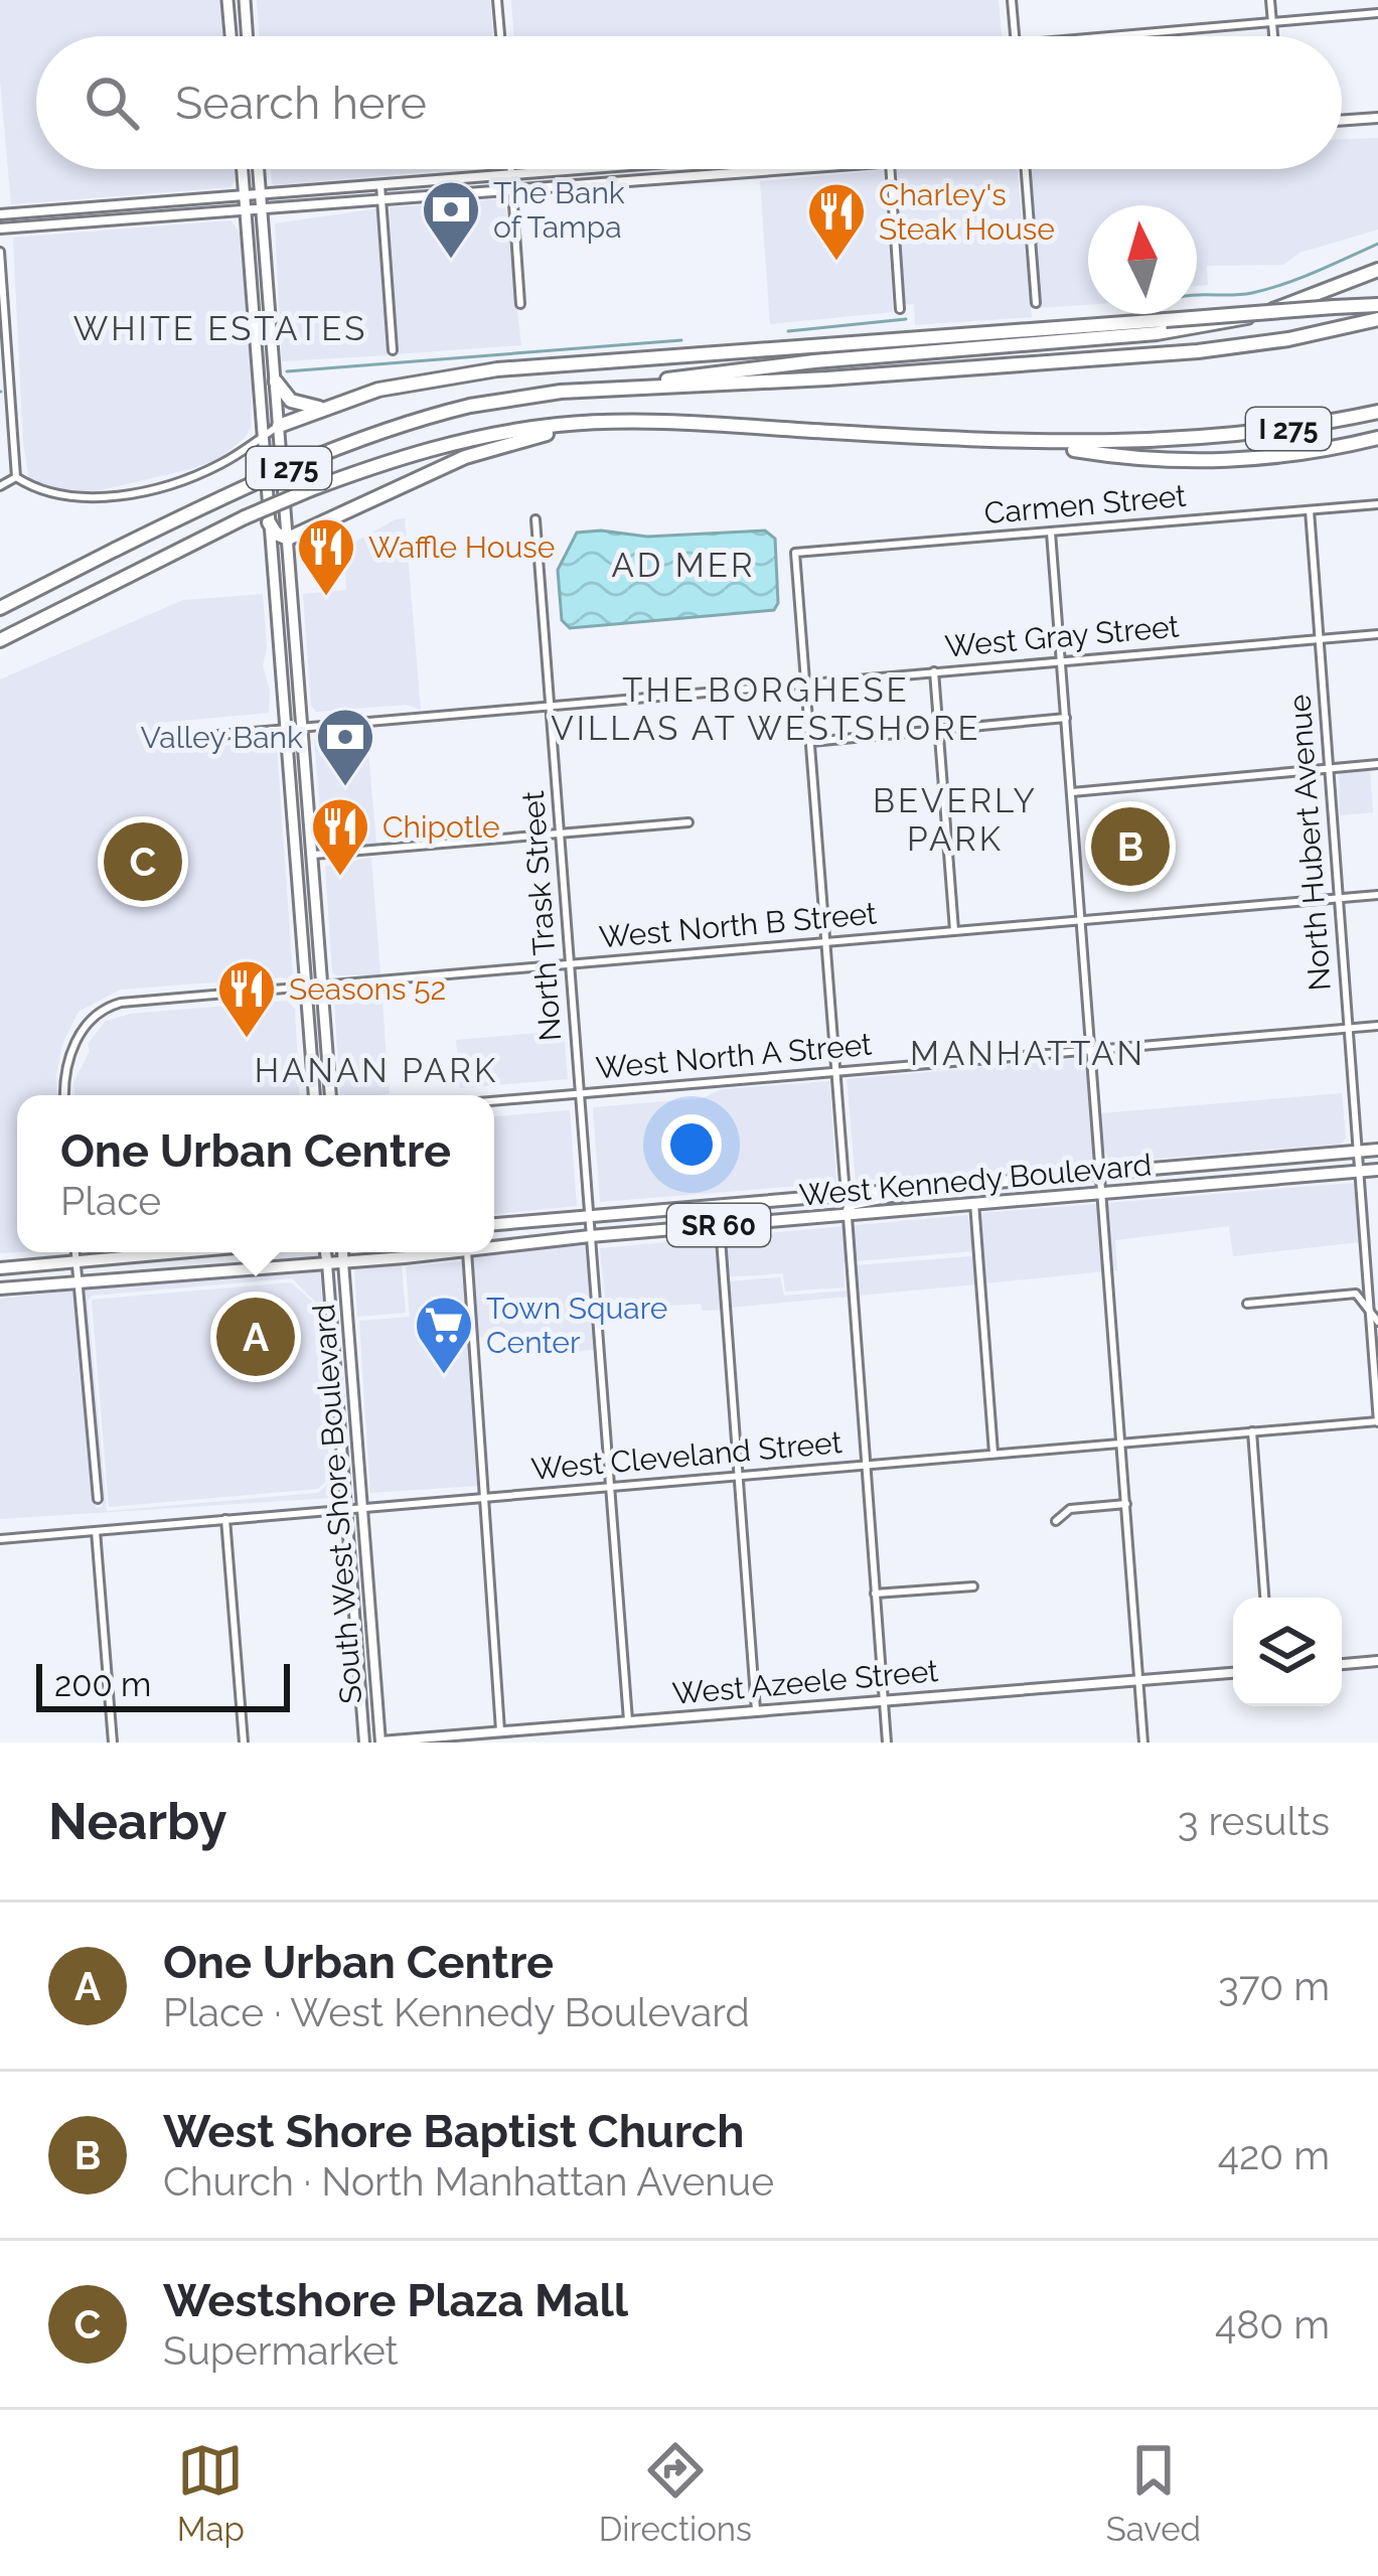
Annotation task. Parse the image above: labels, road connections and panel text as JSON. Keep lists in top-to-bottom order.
{
  "streets": {
    "highway": ["I 275"],
    "main road": ["West Kennedy Boulevard", "SR 60"],
    "street": [
      "Carmen Street",
      "West Gray Street",
      "North Hubert Avenue",
      "North Trask Street",
      "West North B Street",
      "West North A Street",
      "West Cleveland Street",
      "South West Shore Boulevard",
      "West Azeele Street"
    ]
  },
  "crossings": [
    ["Carmen Street", "West Gray Street"],
    ["Carmen Street", "North Hubert Avenue"],
    ["West Gray Street", "North Hubert Avenue"],
    ["West Gray Street", "North Trask Street"],
    ["North Hubert Avenue", "West North B Street"],
    ["North Hubert Avenue", "West North A Street"],
    ["North Hubert Avenue", "West Kennedy Boulevard"],
    ["North Hubert Avenue", "West Cleveland Street"],
    ["North Trask Street", "West North B Street"],
    ["North Trask Street", "West North A Street"],
    ["North Trask Street", "West Kennedy Boulevard"],
    ["North Trask Street", "West Cleveland Street"],
    ["North Trask Street", "West Azeele Street"],
    ["West Kennedy Boulevard", "South West Shore Boulevard"],
    ["West Cleveland Street", "South West Shore Boulevard"],
    ["South West Shore Boulevard", "West Azeele Street"]
  ],
  "districts": [
    "WHITE ESTATES",
    "AD MER",
    "THE BORGHESE VILLAS AT WESTSHORE",
    "BEVERLY PARK",
    "MANHATTAN",
    "HANAN PARK"
  ],
  "places": {
    "bank": ["The Bank of Tampa", "Valley Bank"],
    "restaurant": [
      "Charley's Steak House",
      "Waffle House",
      "Chipotle",
      "Seasons 52"
    ],
    "supermarket": ["Town Square Center"]
  },
  "scale_bar": "200 m",
  "north": "top",
  "page": {
    "search": "Search here",
    "pins": ["B", "C", "A"],
    "popup": ["One Urban Centre", "Place"],
    "scale": "200 m",
    "heading": ["Nearby", "3 results"],
    "list": [
      {
        "mark": "A",
        "name": "One Urban Centre",
        "note": "Place · West Kennedy Boulevard",
        "value": "370 m"
      },
      {
        "mark": "B",
        "name": "West Shore Baptist Church",
        "note": "Church · North Manhattan Avenue",
        "value": "420 m"
      },
      {
        "mark": "C",
        "name": "Westshore Plaza Mall",
        "note": "Supermarket",
        "value": "480 m"
      }
    ],
    "nav": ["Map", "Directions", "Saved"]
  }
}
